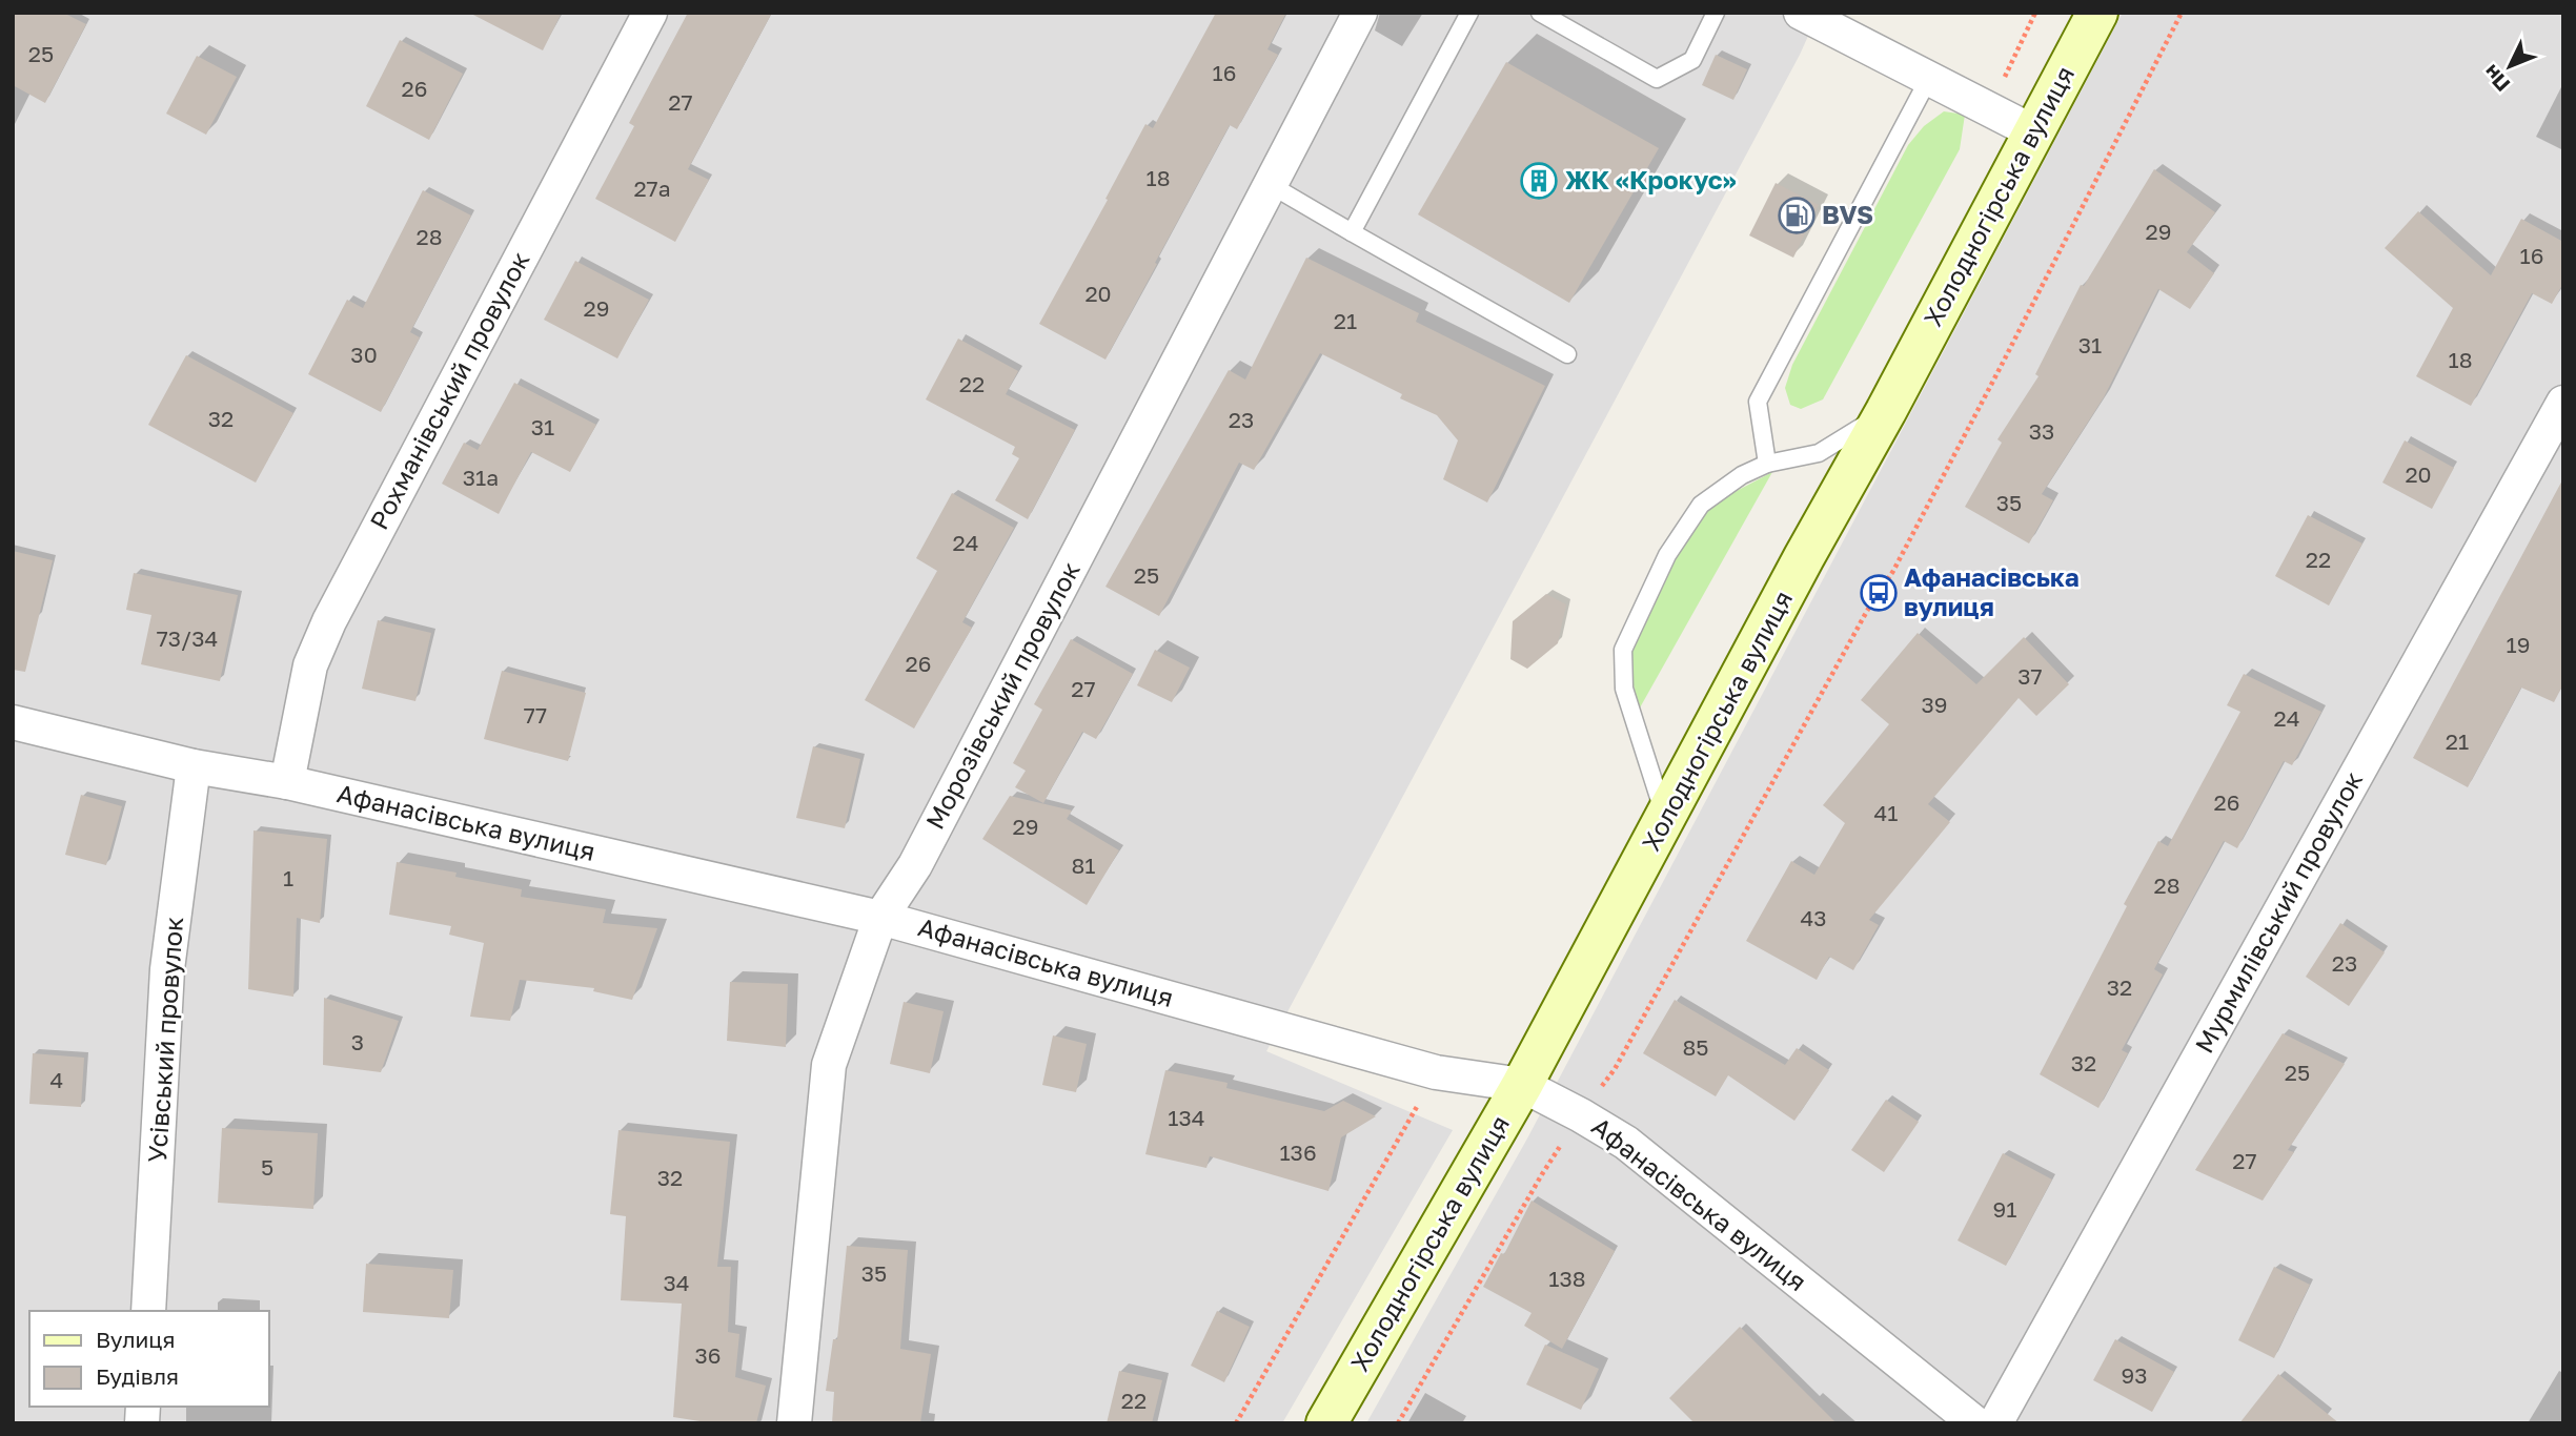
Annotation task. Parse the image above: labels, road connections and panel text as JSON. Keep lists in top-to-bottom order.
{
  "streets": {
    "main road": ["Холодногірська вулиця"],
    "street": [
      "Рохманівський провулок",
      "Морозівський провулок",
      "Афанасівська вулиця",
      "Мурмилівський провулок",
      "Усівський провулок"
    ]
  },
  "crossings": [
    ["Холодногірська вулиця", "Афанасівська вулиця"],
    ["Рохманівський провулок", "Афанасівська вулиця"],
    ["Морозівський провулок", "Афанасівська вулиця"],
    ["Афанасівська вулиця", "Усівський провулок"]
  ],
  "places": {
    "building": ["ЖК «Крокус»"],
    "fuel station": ["BVS"],
    "bus stop": ["Афанасівська вулиця"]
  },
  "house_numbers": [
    "25",
    "16",
    "26",
    "27",
    "18",
    "27а",
    "29",
    "28",
    "16",
    "20",
    "29",
    "21",
    "31",
    "30",
    "18",
    "22",
    "32",
    "23",
    "31",
    "33",
    "20",
    "31а",
    "35",
    "24",
    "22",
    "25",
    "73/34",
    "19",
    "26",
    "37",
    "27",
    "39",
    "77",
    "24",
    "21",
    "26",
    "41",
    "29",
    "81",
    "1",
    "28",
    "43",
    "23",
    "32",
    "3",
    "85",
    "32",
    "25",
    "4",
    "134",
    "136",
    "27",
    "5",
    "32",
    "91",
    "35",
    "138",
    "34",
    "36",
    "93",
    "22"
  ],
  "legend": ["Вулиця", "Будівля"],
  "north": "bottom left"
}
